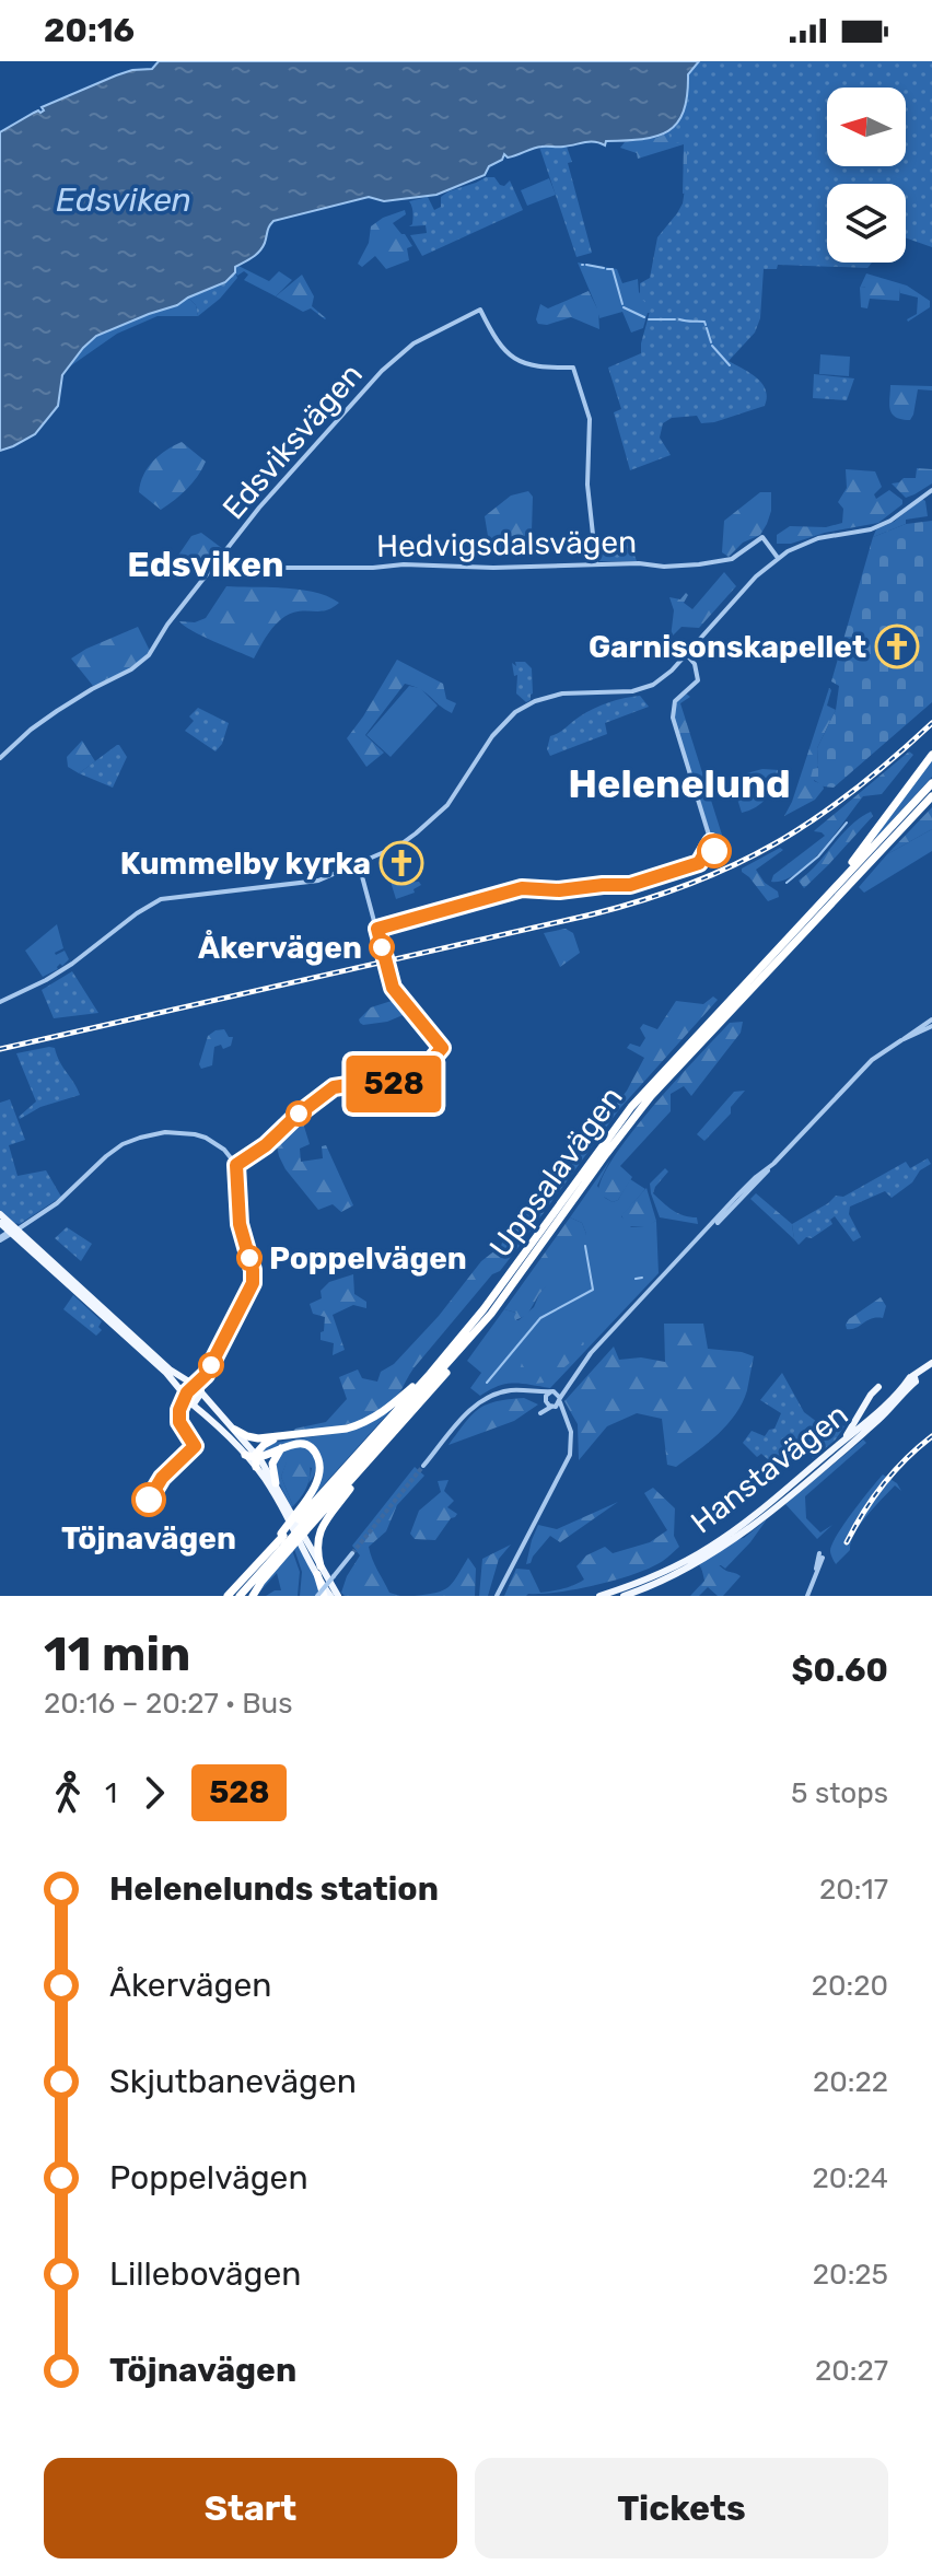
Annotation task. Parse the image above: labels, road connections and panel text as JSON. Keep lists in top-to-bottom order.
{
  "streets": {
    "highway": ["Uppsalavägen"],
    "main road": ["Hanstavägen"],
    "street": ["Edsviksvägen", "Hedvigsdalsvägen"]
  },
  "crossings": [
    ["Edsviksvägen", "Hedvigsdalsvägen"]
  ],
  "districts": ["Edsviken", "Helenelund"],
  "water": ["Edsviken"],
  "places": {
    "church": ["Garnisonskapellet", "Kummelby kyrka"],
    "other": ["Åkervägen", "Poppelvägen", "Töjnavägen"]
  },
  "lines": ["bus line 528"],
  "north": "left",
  "page": {
    "status": "20:16",
    "on_map": "528",
    "heading": ["11 min", "20:16 – 20:27 · Bus", "$0.60"],
    "legs": ["1", "528", "5 stops"],
    "list": [
      {
        "name": "Helenelunds station",
        "value": "20:17"
      },
      {
        "name": "Åkervägen",
        "value": "20:20"
      },
      {
        "name": "Skjutbanevägen",
        "value": "20:22"
      },
      {
        "name": "Poppelvägen",
        "value": "20:24"
      },
      {
        "name": "Lillebovägen",
        "value": "20:25"
      },
      {
        "name": "Töjnavägen",
        "value": "20:27"
      }
    ],
    "buttons": ["Start", "Tickets"]
  }
}
